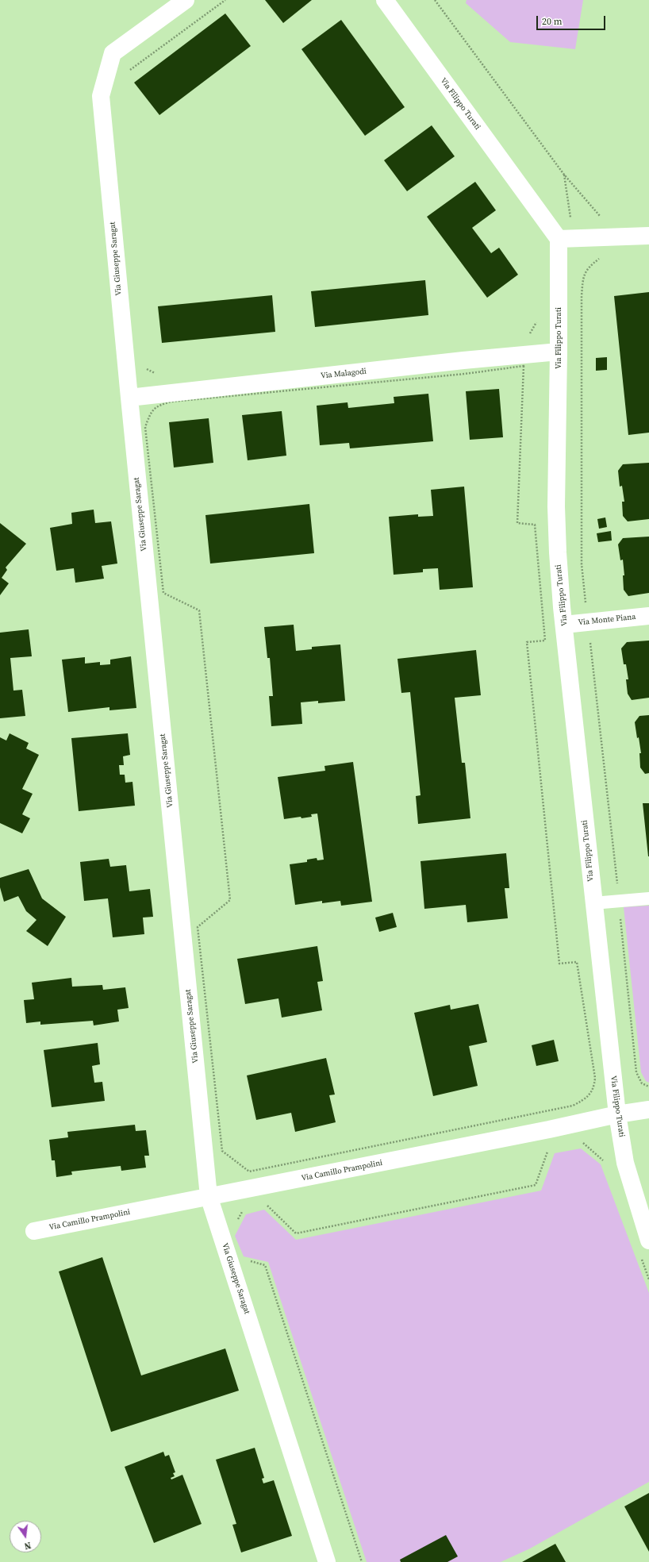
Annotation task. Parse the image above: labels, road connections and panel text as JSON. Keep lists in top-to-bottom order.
{
  "streets": {
    "street": [
      "Via Filippo Turati",
      "Via Giuseppe Saragat",
      "Via Malagodi",
      "Via Monte Piana",
      "Via Camillo Prampolini"
    ]
  },
  "crossings": [
    ["Via Filippo Turati", "Via Malagodi"],
    ["Via Filippo Turati", "Via Monte Piana"],
    ["Via Filippo Turati", "Via Camillo Prampolini"],
    ["Via Giuseppe Saragat", "Via Malagodi"],
    ["Via Giuseppe Saragat", "Via Camillo Prampolini"]
  ],
  "scale_bar": "20 m",
  "north": "bottom"
}
